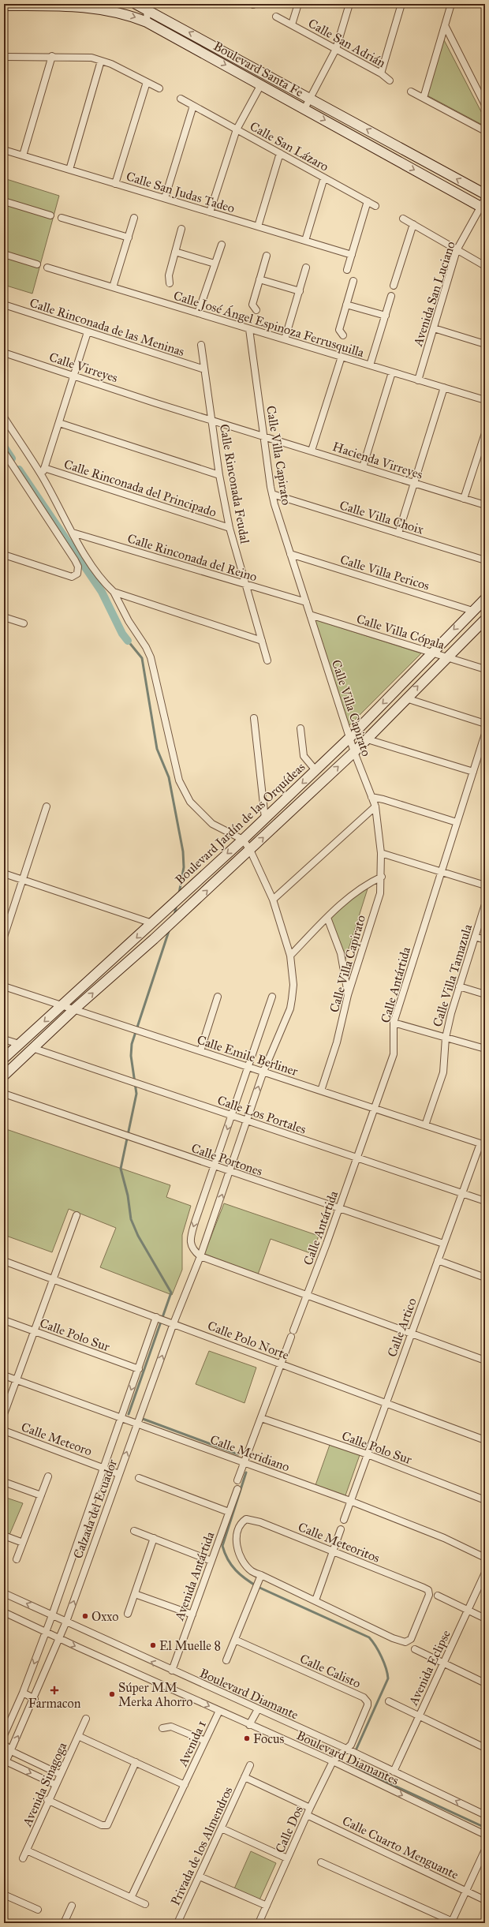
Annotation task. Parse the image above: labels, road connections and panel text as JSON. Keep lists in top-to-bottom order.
{
  "streets": {
    "street": [
      "Calle San Adrián",
      "Boulevard Santa Fe",
      "Calle San Lázaro",
      "Calle San Judas Tadeo",
      "Avenida San Luciano",
      "Calle José Ángel Espinoza Ferrusquilla",
      "Calle Rinconada de las Meninas",
      "Calle Virreyes",
      "Calle Villa Capirato",
      "Hacienda Virreyes",
      "Calle Rinconada Feudal",
      "Calle Rinconada del Principado",
      "Calle Villa Choix",
      "Calle Rinconada del Reino",
      "Calle Villa Pericos",
      "Calle Villa Cópala",
      "Boulevard Jardín de las Orquídeas",
      "Calle Villa Tamazula",
      "Calle Antártida",
      "Calle Emile Berliner",
      "Calle Los Portales",
      "Calle Portones",
      "Calle Artico",
      "Calle Polo Sur",
      "Calle Polo Norte",
      "Calle Meteoro",
      "Calle Meridiano",
      "Calzada del Ecuador",
      "Calle Meteoritos",
      "Avenida Antártida",
      "Avenida Eclipse",
      "Calle Calisto",
      "Boulevard Diamante",
      "Avenida 1",
      "Boulevard Diamantes",
      "Avenida Sinagoga",
      "Calle Dos",
      "Privada de los Almendros",
      "Calle Cuarto Menguante"
    ]
  },
  "crossings": [
    ["Boulevard Santa Fe", "Avenida San Luciano"],
    ["Avenida San Luciano", "Calle José Ángel Espinoza Ferrusquilla"],
    ["Calle José Ángel Espinoza Ferrusquilla", "Calle Villa Capirato"],
    ["Calle Rinconada de las Meninas", "Calle Rinconada Feudal"],
    ["Calle Virreyes", "Hacienda Virreyes"],
    ["Calle Virreyes", "Calle Rinconada Feudal"],
    ["Calle Villa Capirato", "Hacienda Virreyes"],
    ["Calle Villa Capirato", "Calle Villa Choix"],
    ["Calle Villa Capirato", "Calle Rinconada del Reino"],
    ["Calle Villa Capirato", "Calle Villa Pericos"],
    ["Calle Villa Capirato", "Calle Villa Cópala"],
    ["Calle Villa Capirato", "Boulevard Jardín de las Orquídeas"],
    ["Calle Villa Capirato", "Calle Emile Berliner"],
    ["Hacienda Virreyes", "Calle Rinconada Feudal"],
    ["Calle Rinconada Feudal", "Calle Rinconada del Principado"],
    ["Calle Rinconada Feudal", "Calle Rinconada del Reino"],
    ["Calle Villa Pericos", "Boulevard Jardín de las Orquídeas"],
    ["Calle Villa Cópala", "Boulevard Jardín de las Orquídeas"],
    ["Boulevard Jardín de las Orquídeas", "Calle Emile Berliner"],
    ["Boulevard Jardín de las Orquídeas", "Calle Los Portales"],
    ["Boulevard Jardín de las Orquídeas", "Calzada del Ecuador"],
    ["Calle Villa Tamazula", "Calle Emile Berliner"],
    ["Calle Antártida", "Calle Emile Berliner"],
    ["Calle Antártida", "Calle Los Portales"],
    ["Calle Antártida", "Calle Portones"],
    ["Calle Emile Berliner", "Calle Artico"],
    ["Calle Emile Berliner", "Calzada del Ecuador"],
    ["Calle Los Portales", "Calle Artico"],
    ["Calle Los Portales", "Calzada del Ecuador"],
    ["Calle Portones", "Calle Artico"],
    ["Calle Portones", "Calzada del Ecuador"],
    ["Calle Artico", "Calle Polo Sur"],
    ["Calle Artico", "Calle Polo Norte"],
    ["Calle Artico", "Calle Meridiano"],
    ["Calle Polo Sur", "Calzada del Ecuador"],
    ["Calle Polo Norte", "Calzada del Ecuador"],
    ["Calle Meteoro", "Calzada del Ecuador"],
    ["Calle Meridiano", "Calzada del Ecuador"],
    ["Calzada del Ecuador", "Boulevard Diamante"],
    ["Calzada del Ecuador", "Boulevard Diamantes"],
    ["Avenida Antártida", "Boulevard Diamante"],
    ["Avenida Eclipse", "Boulevard Diamante"],
    ["Calle Calisto", "Boulevard Diamante"],
    ["Calle Calisto", "Calle Dos"],
    ["Boulevard Diamante", "Calle Dos"],
    ["Avenida 1", "Boulevard Diamantes"],
    ["Boulevard Diamantes", "Calle Dos"],
    ["Calle Dos", "Privada de los Almendros"],
    ["Calle Dos", "Calle Cuarto Menguante"]
  ],
  "one_way": ["Boulevard Diamante", "Boulevard Diamantes"],
  "places": {
    "other": [
      "Oxxo",
      "El Muelle 8",
      "Súper MM Merka Ahorro",
      "Focus"
    ],
    "health": ["Farmacon"]
  }
}
